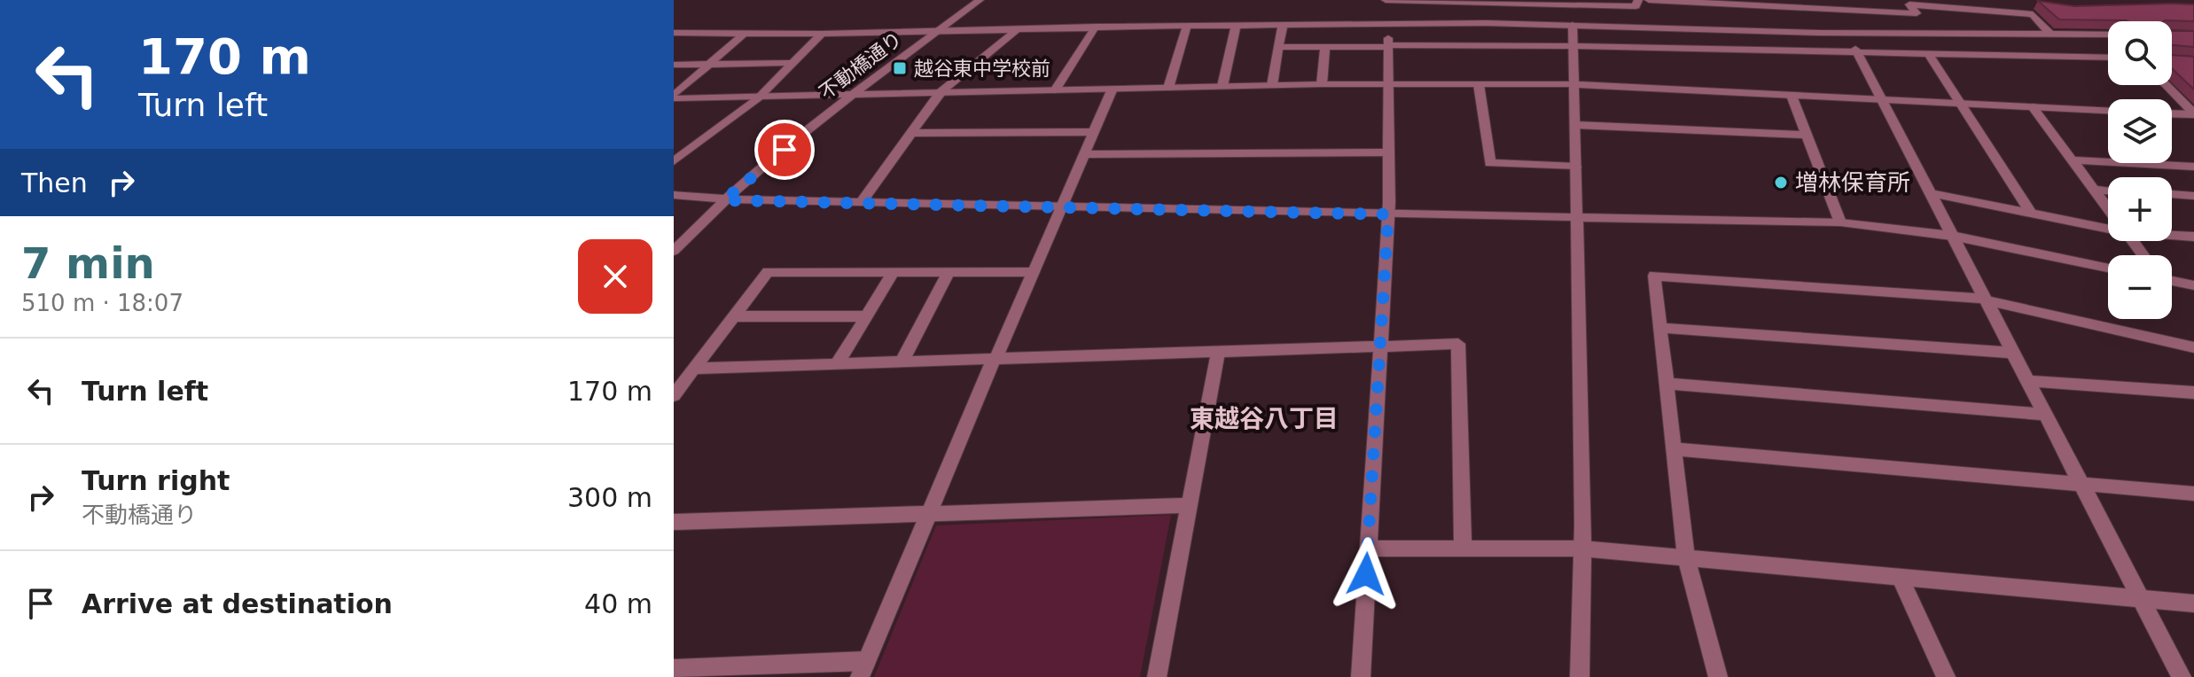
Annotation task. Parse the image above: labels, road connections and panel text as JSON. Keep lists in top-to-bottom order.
{
  "streets": {
    "street": ["不動橋通り"]
  },
  "districts": ["東越谷八丁目"],
  "places": {
    "transit": ["越谷東中学校前"],
    "other": ["増林保育所"]
  },
  "page": {
    "turn": ["170 m", "Turn left"],
    "map_buttons": ["+", "−"],
    "then": "Then",
    "heading": ["7 min", "510 m · 18:07"],
    "list": [
      {
        "name": "Turn left",
        "value": "170 m"
      },
      {
        "name": "Turn right",
        "note": "不動橋通り",
        "value": "300 m"
      },
      {
        "name": "Arrive at destination",
        "value": "40 m"
      }
    ]
  }
}
